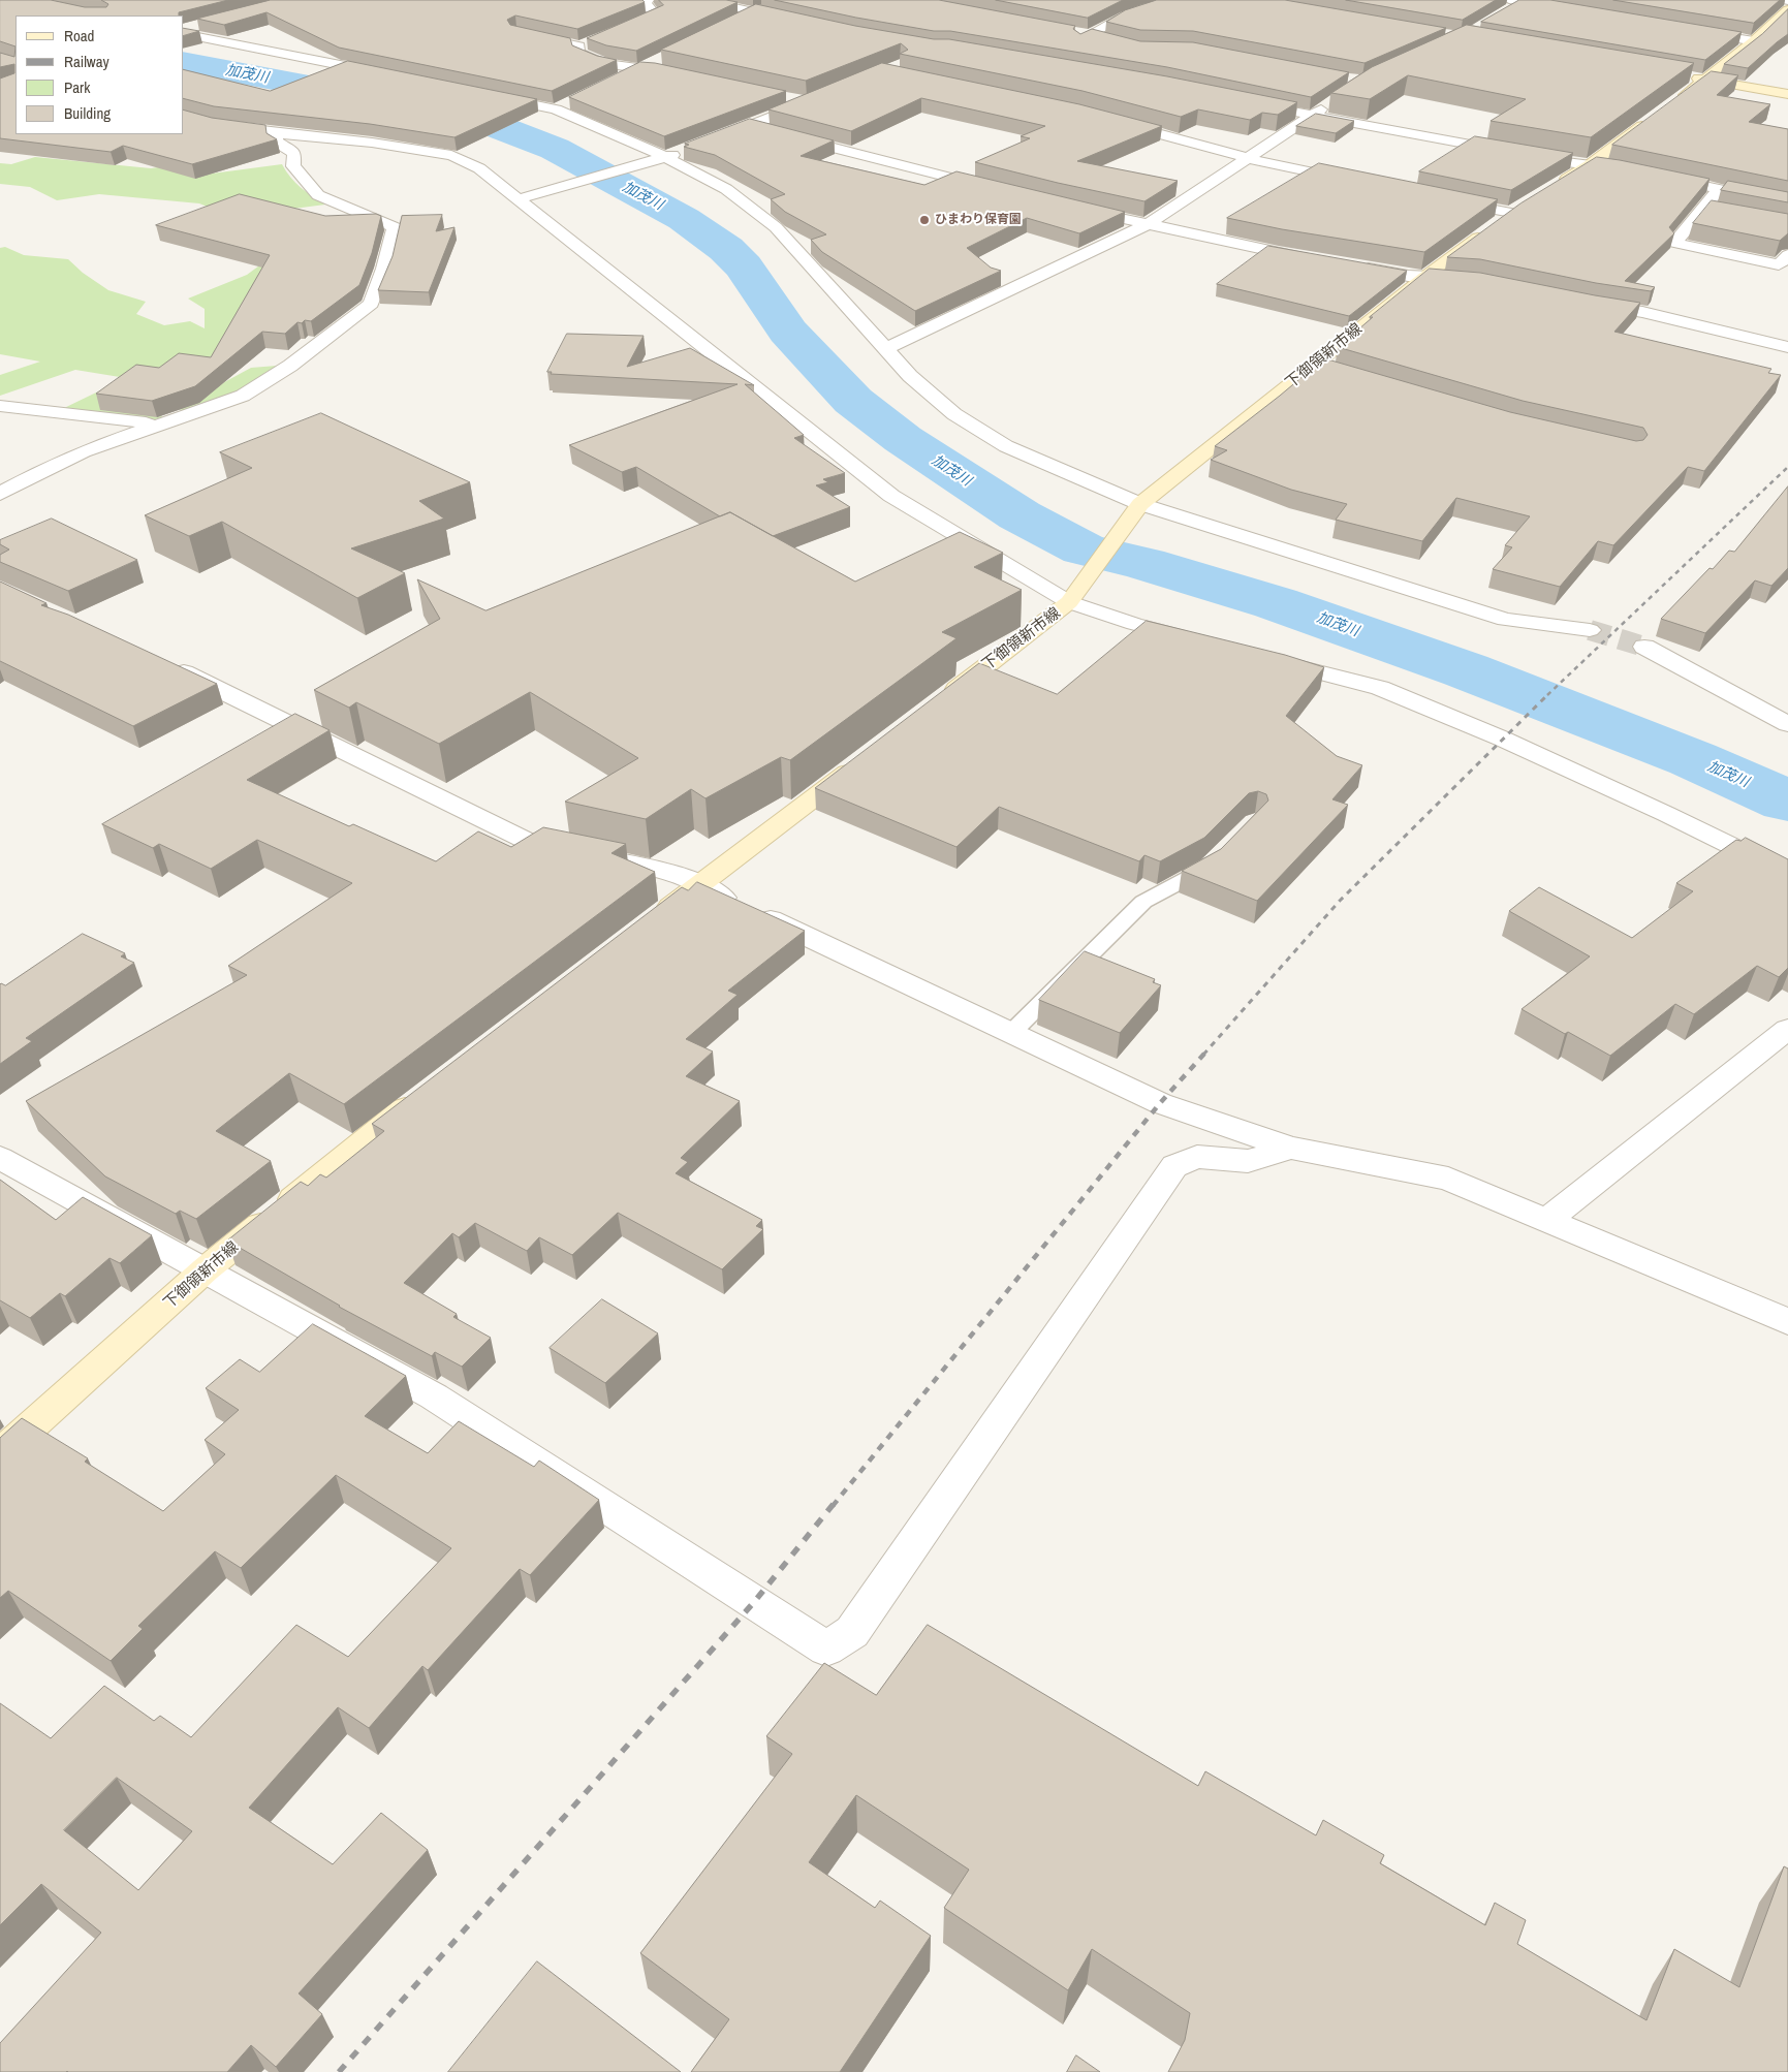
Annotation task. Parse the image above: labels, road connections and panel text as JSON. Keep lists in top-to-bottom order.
{
  "streets": {
    "main road": ["下御領新市線"]
  },
  "water": ["加茂川"],
  "places": ["ひまわり保育園"],
  "legend": [
    "Road",
    "Railway",
    "Park",
    "Building"
  ]
}
